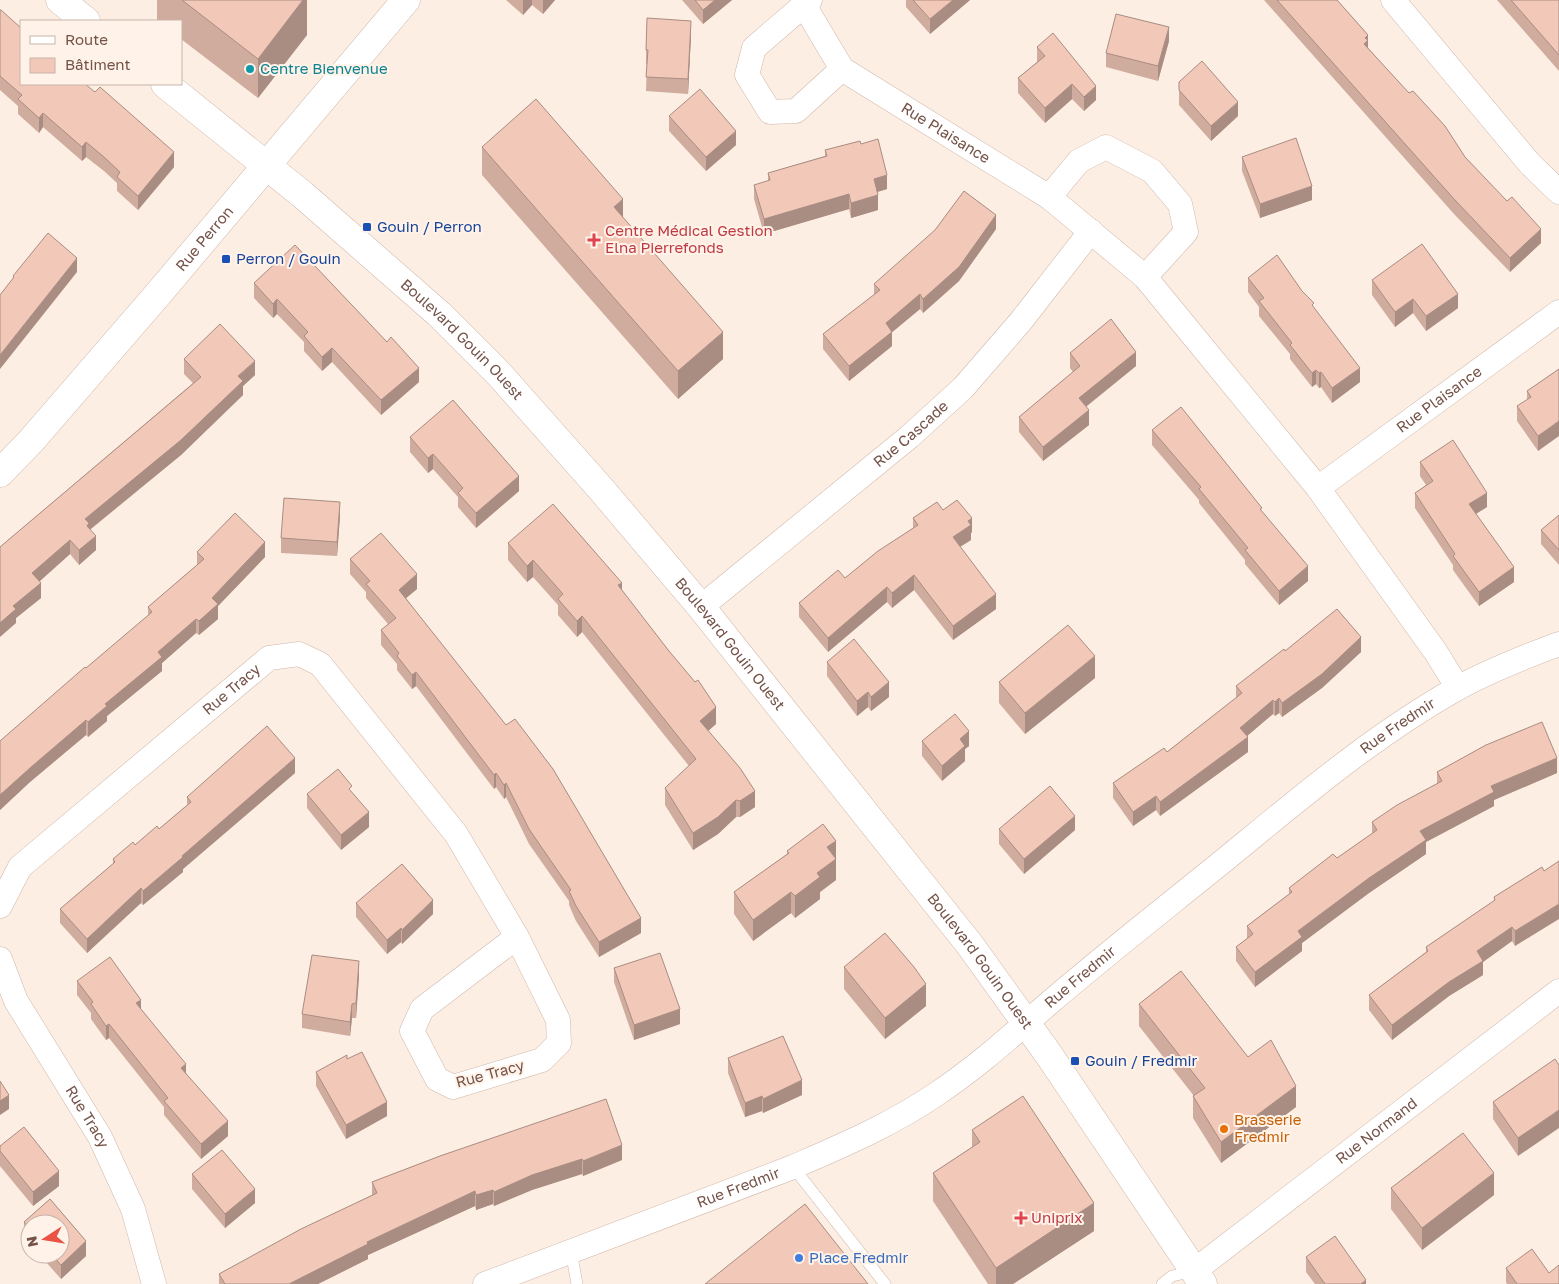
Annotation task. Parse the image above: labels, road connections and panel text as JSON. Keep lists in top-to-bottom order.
{
  "streets": {
    "street": [
      "Rue Plaisance",
      "Rue Perron",
      "Boulevard Gouin Ouest",
      "Rue Cascade",
      "Rue Tracy",
      "Rue Fredmir",
      "Rue Normand"
    ]
  },
  "crossings": [
    ["Rue Plaisance", "Rue Cascade"],
    ["Rue Plaisance", "Rue Fredmir"],
    ["Rue Perron", "Boulevard Gouin Ouest"],
    ["Boulevard Gouin Ouest", "Rue Cascade"],
    ["Boulevard Gouin Ouest", "Rue Fredmir"],
    ["Boulevard Gouin Ouest", "Rue Normand"]
  ],
  "places": {
    "other": ["Centre Bienvenue", "Brasserie Fredmir", "Place Fredmir"],
    "transit": ["Gouin / Perron", "Perron / Gouin", "Gouin / Fredmir"],
    "health": ["Centre Médical Gestion Elna Pierrefonds", "Uniprix"]
  },
  "legend": ["Route", "Bâtiment"],
  "north": "left"
}
